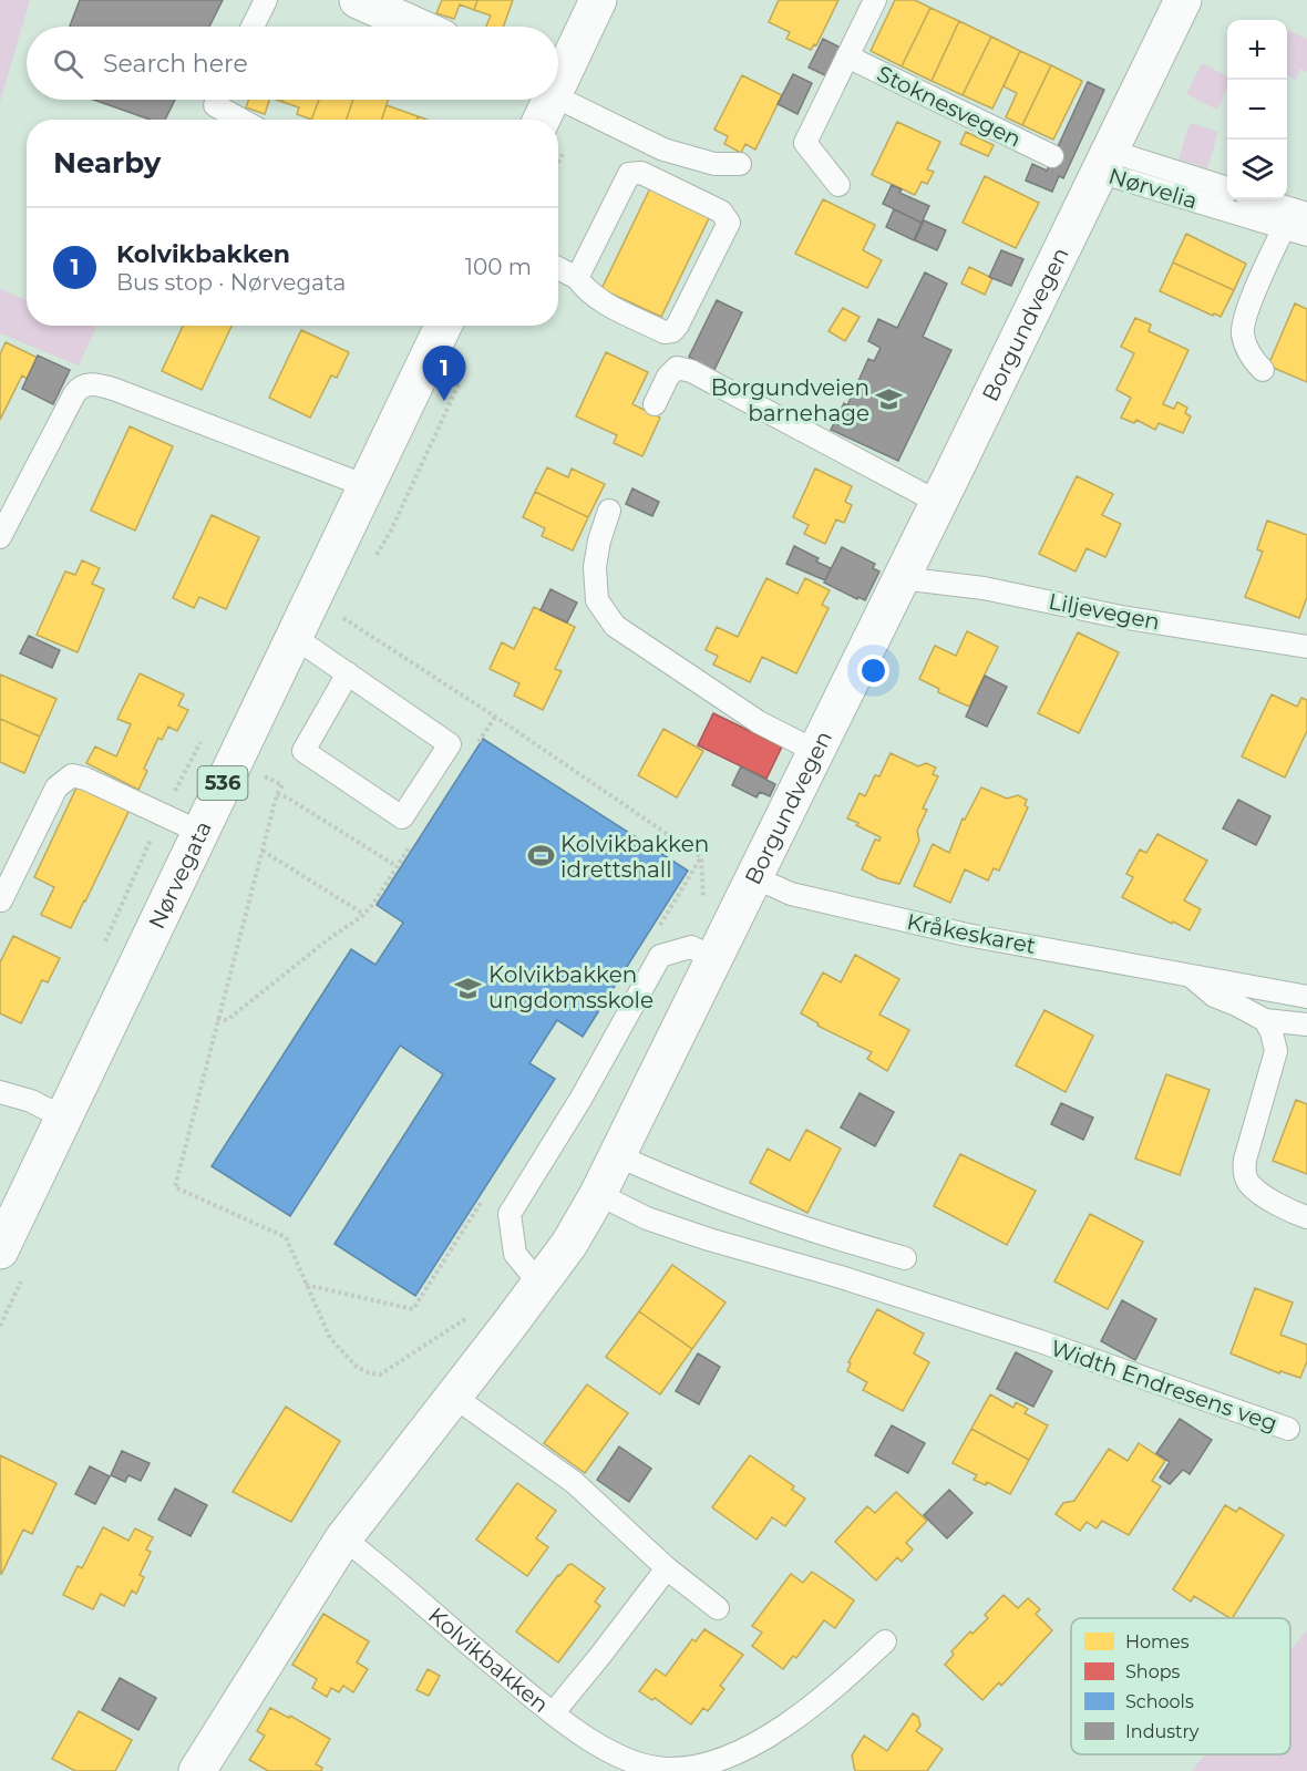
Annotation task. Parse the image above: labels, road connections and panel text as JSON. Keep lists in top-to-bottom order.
{
  "streets": {
    "street": ["Borgundvegen", "536", "Nørvegata"],
    "lane": [
      "Stoknesvegen",
      "Nørvelia",
      "Liljevegen",
      "Kråkeskaret",
      "Width Endresens veg",
      "Kolvikbakken"
    ]
  },
  "crossings": [
    ["Nørvelia", "Borgundvegen"],
    ["Borgundvegen", "Liljevegen"],
    ["Borgundvegen", "Kråkeskaret"],
    ["Borgundvegen", "Width Endresens veg"]
  ],
  "places": {
    "school or university": ["Borgundveien barnehage", "Kolvikbakken ungdomsskole"],
    "sports": ["Kolvikbakken idrettshall"]
  },
  "legend": [
    "Homes",
    "Shops",
    "Schools",
    "Industry"
  ],
  "page": {
    "map_buttons": ["+", "−"],
    "search": "Search here",
    "heading": "Nearby",
    "list": [
      {
        "mark": "1",
        "name": "Kolvikbakken",
        "note": "Bus stop · Nørvegata",
        "value": "100 m"
      }
    ],
    "pins": "1"
  }
}
